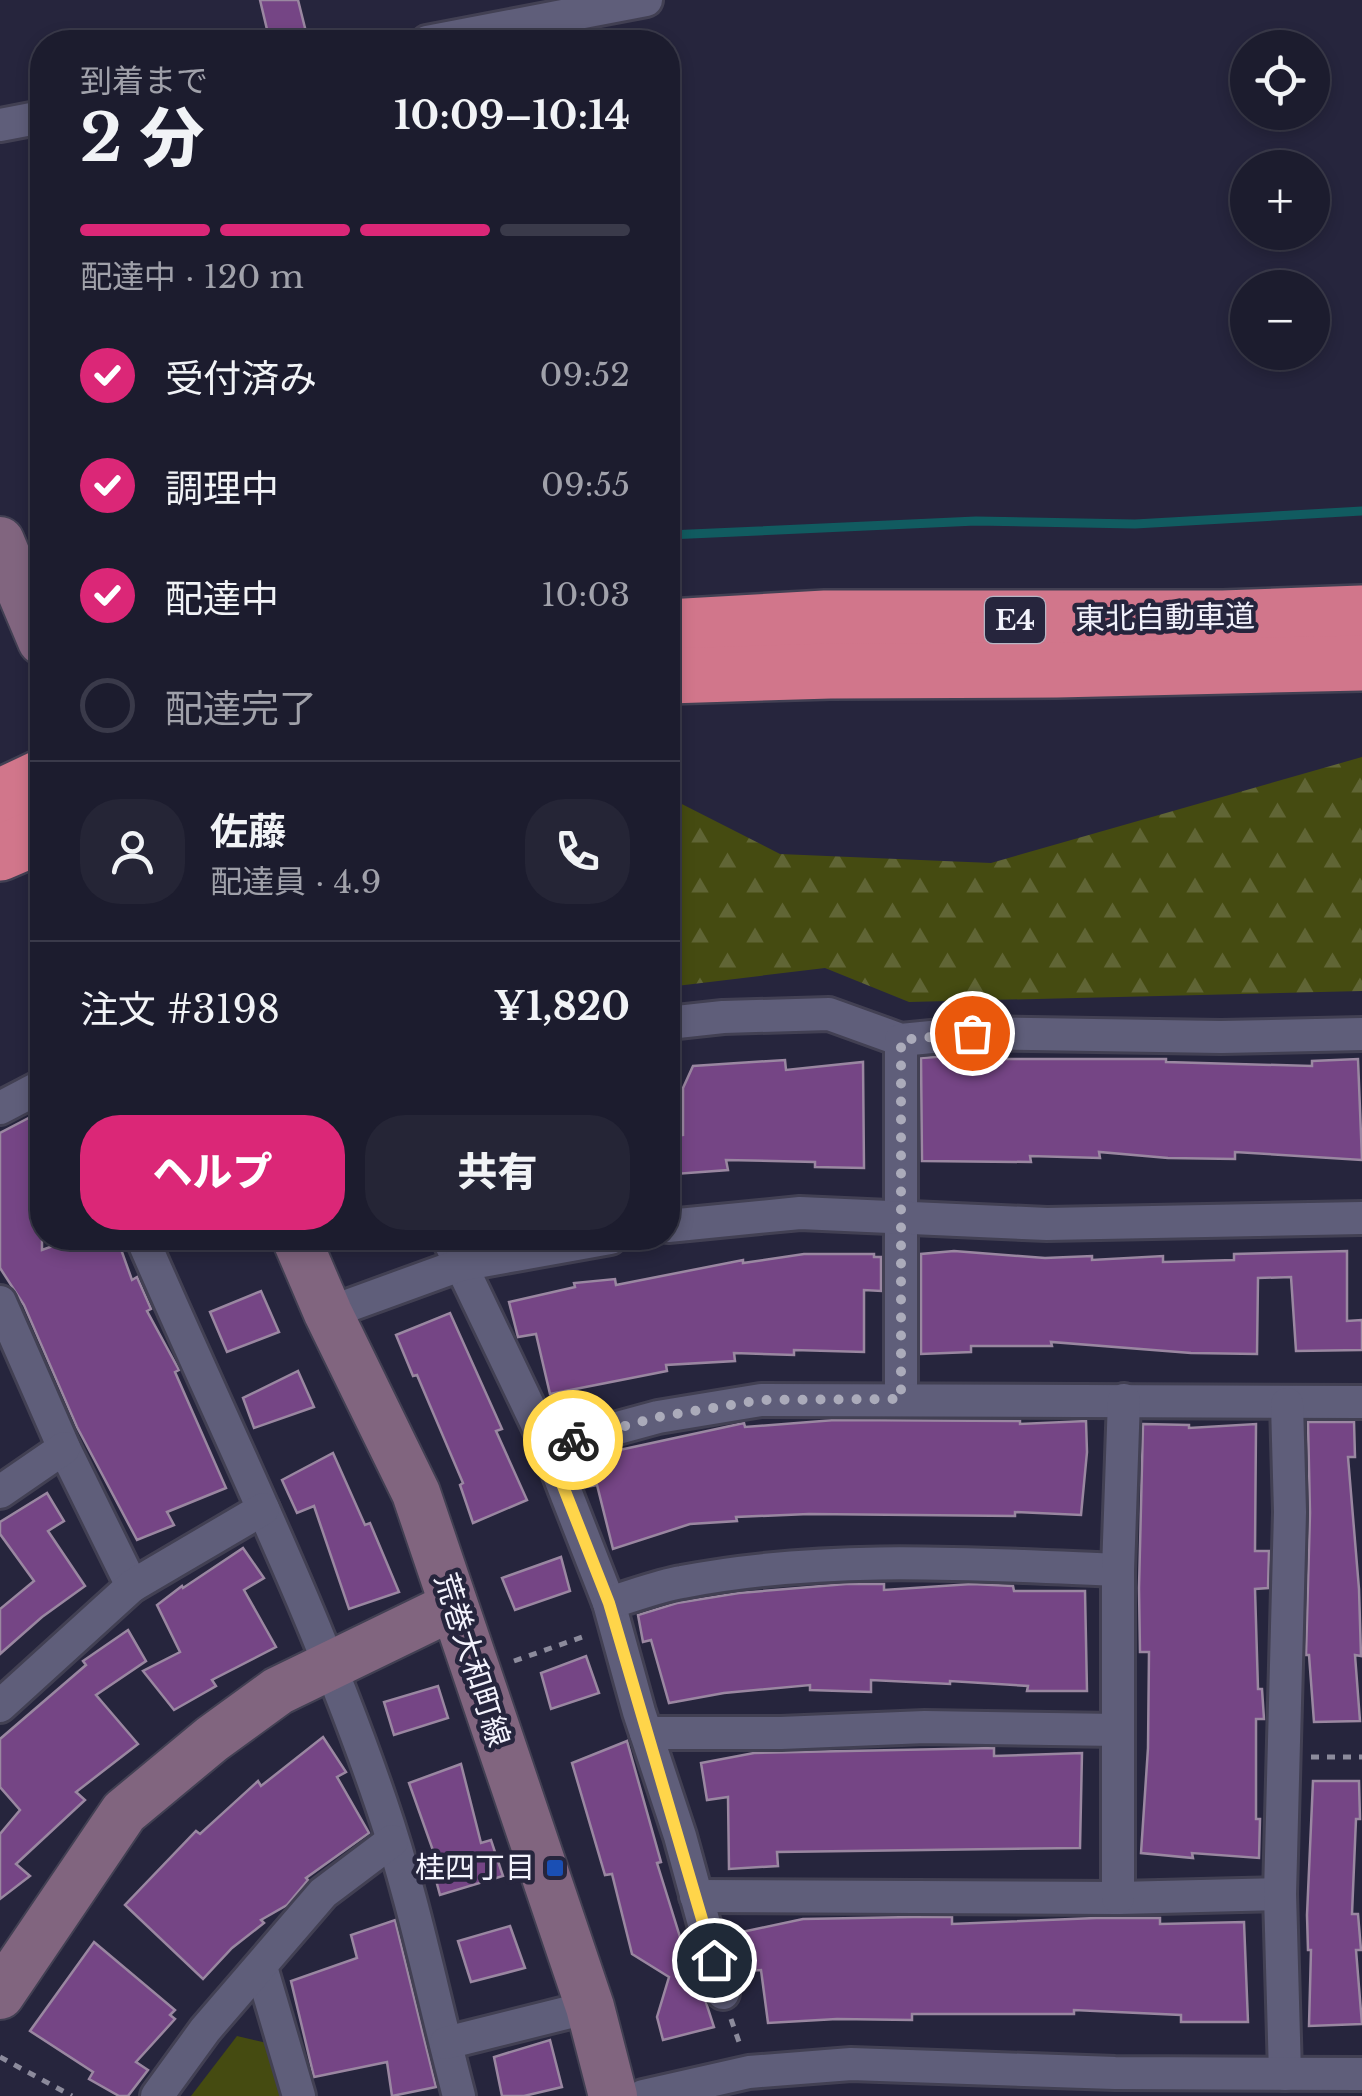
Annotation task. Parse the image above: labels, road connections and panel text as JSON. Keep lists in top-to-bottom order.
{
  "streets": {
    "highway": ["東北自動車道", "E4"],
    "street": ["荒巻大和町線"]
  },
  "places": {
    "transit": ["桂四丁目"]
  },
  "page": {
    "map_buttons": ["+", "−"],
    "heading": ["2 分", "到着まで", "10:09–10:14"],
    "panel": [
      "佐藤",
      "配達員 · 4.9",
      "注文 #3198",
      "¥1,820"
    ],
    "bar": "配達中 · 120 m",
    "list": [
      ["受付済み", "09:52"],
      ["調理中", "09:55"],
      ["配達中", "10:03"],
      "配達完了"
    ],
    "buttons": ["ヘルプ", "共有"]
  }
}
